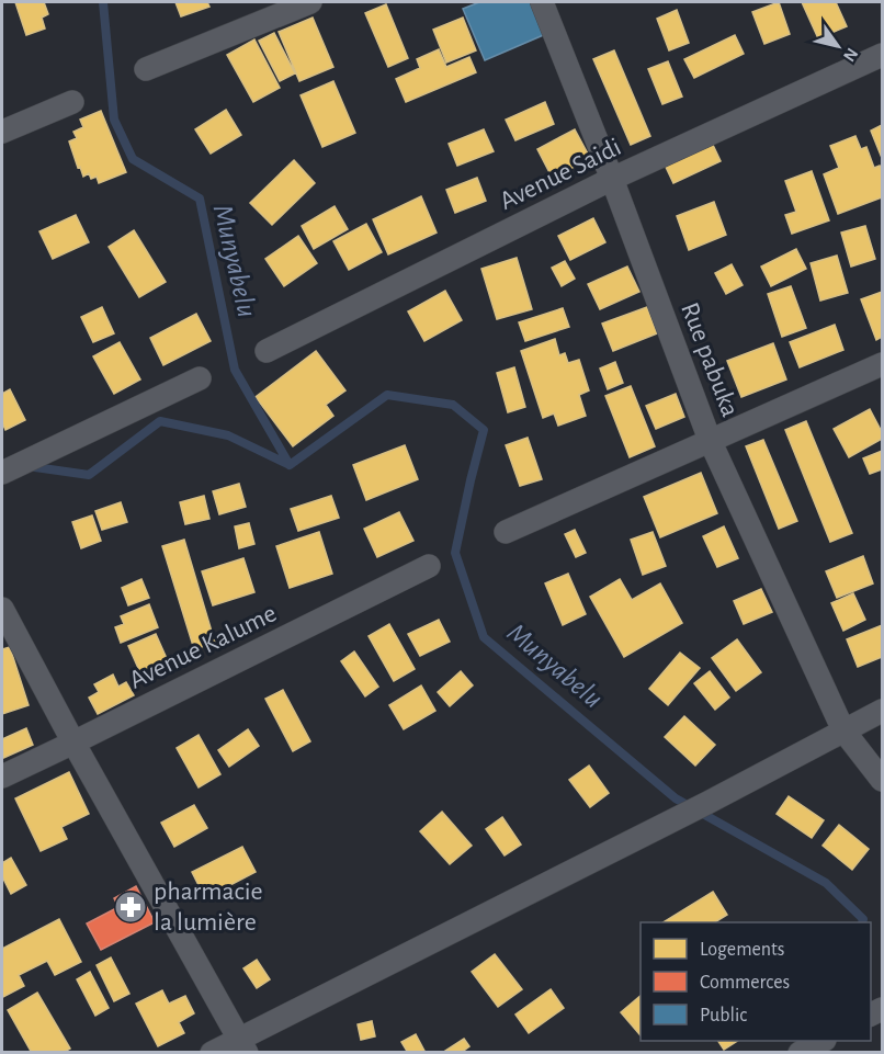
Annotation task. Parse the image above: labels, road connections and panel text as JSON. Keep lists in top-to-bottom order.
{
  "streets": {
    "street": ["Avenue Saidi", "Rue pabuka", "Avenue Kalume"]
  },
  "crossings": [
    ["Avenue Saidi", "Rue pabuka"]
  ],
  "water": ["Munyabelu"],
  "places": {
    "pharmacy": ["pharmacie la lumière"]
  },
  "legend": ["Logements", "Commerces", "Public"],
  "north": "bottom right"
}
